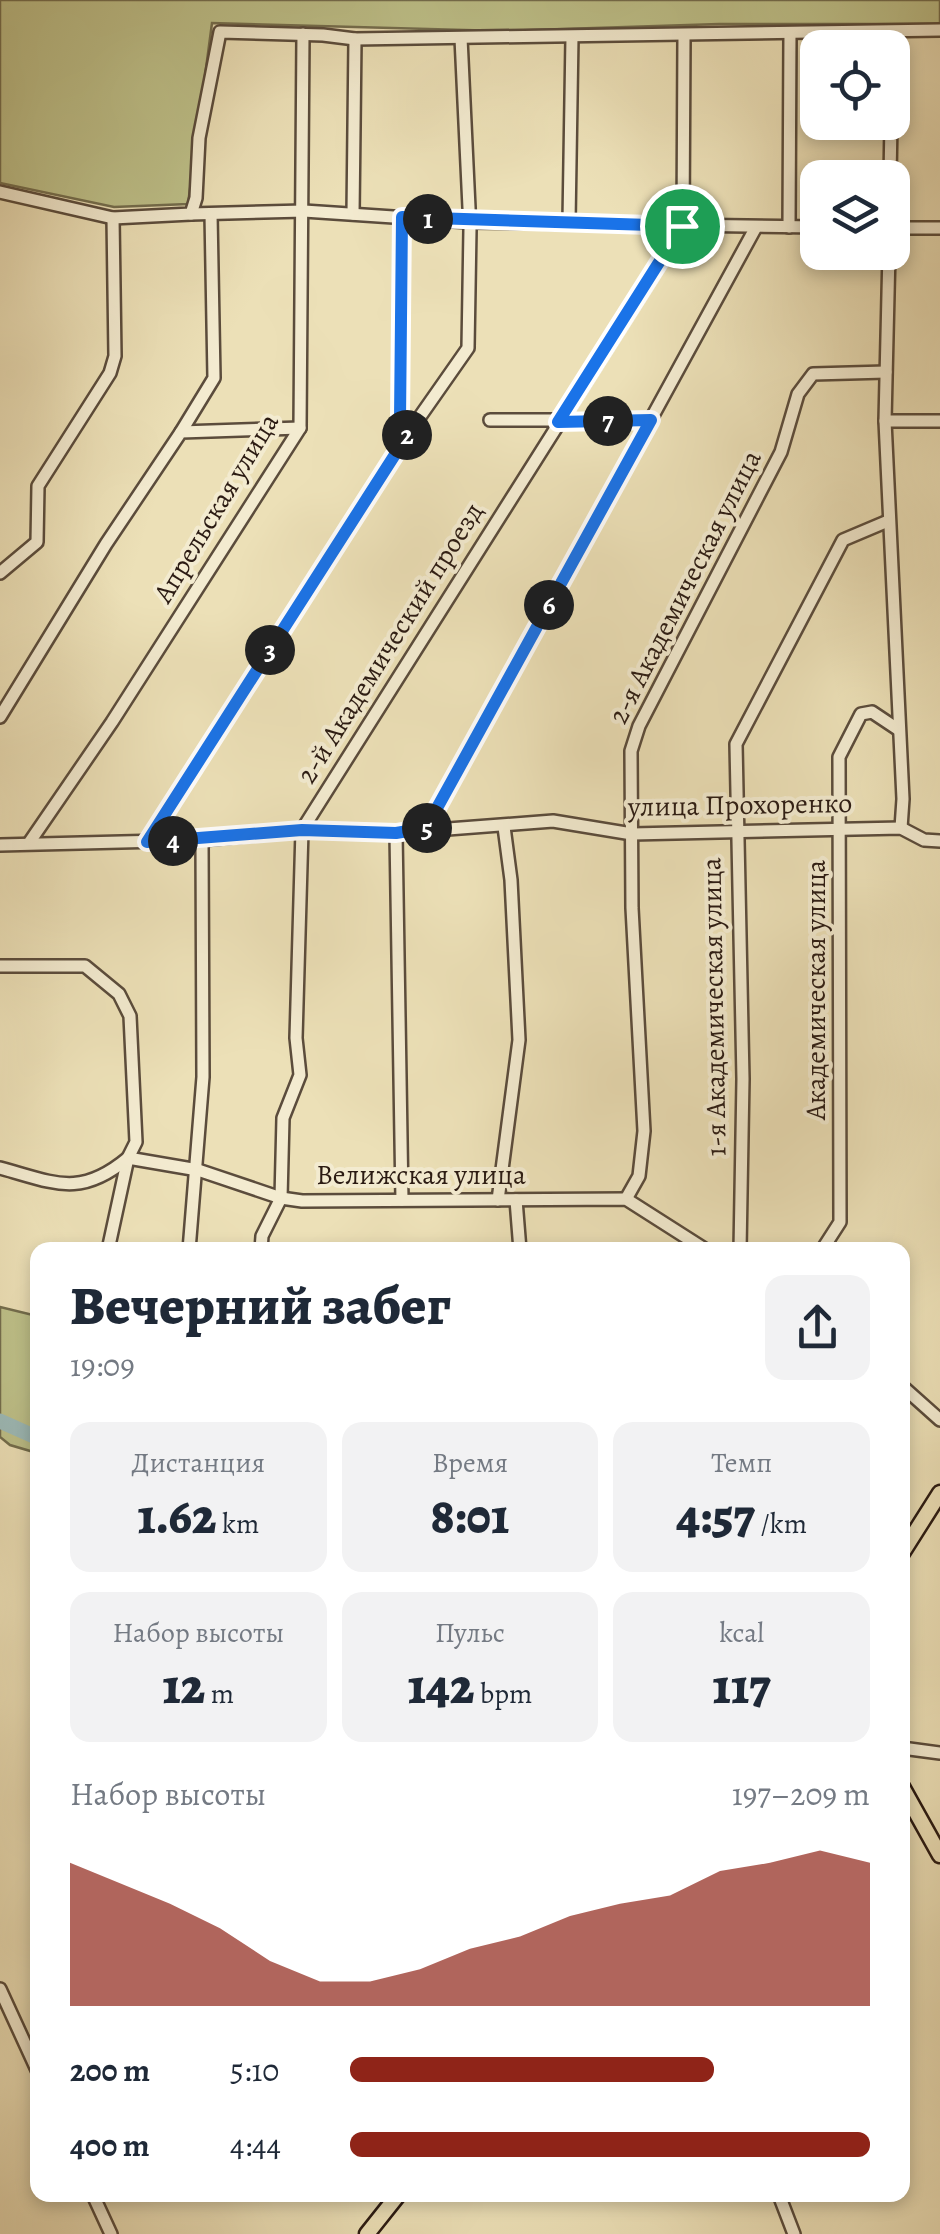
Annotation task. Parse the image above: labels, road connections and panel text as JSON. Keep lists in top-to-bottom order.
{
  "streets": {
    "street": [
      "Апрельская улица",
      "2-я Академическая улица",
      "2-й Академический проезд",
      "улица Прохоренко",
      "Академическая улица",
      "1-я Академическая улица",
      "Велижская улица"
    ]
  },
  "crossings": [
    ["Апрельская улица", "улица Прохоренко"],
    ["2-я Академическая улица", "улица Прохоренко"],
    ["2-я Академическая улица", "Велижская улица"],
    ["2-й Академический проезд", "улица Прохоренко"],
    ["улица Прохоренко", "Академическая улица"],
    ["улица Прохоренко", "1-я Академическая улица"]
  ],
  "page": {
    "pins": [
      "1",
      "7",
      "2",
      "6",
      "3",
      "5",
      "4"
    ],
    "heading": ["Вечерний забег", "19:09"],
    "stats": [
      ["Дистанция", "1.62 km"],
      ["Время", "8:01"],
      ["Темп", "4:57 /km"],
      ["Набор высоты", "12 m"],
      ["Пульс", "142 bpm"],
      ["kcal", "117"]
    ],
    "chart": ["Набор высоты", "197–209 m"],
    "list": [
      {
        "name": "200 m",
        "note": "5:10"
      },
      {
        "name": "400 m",
        "note": "4:44"
      }
    ]
  }
}
